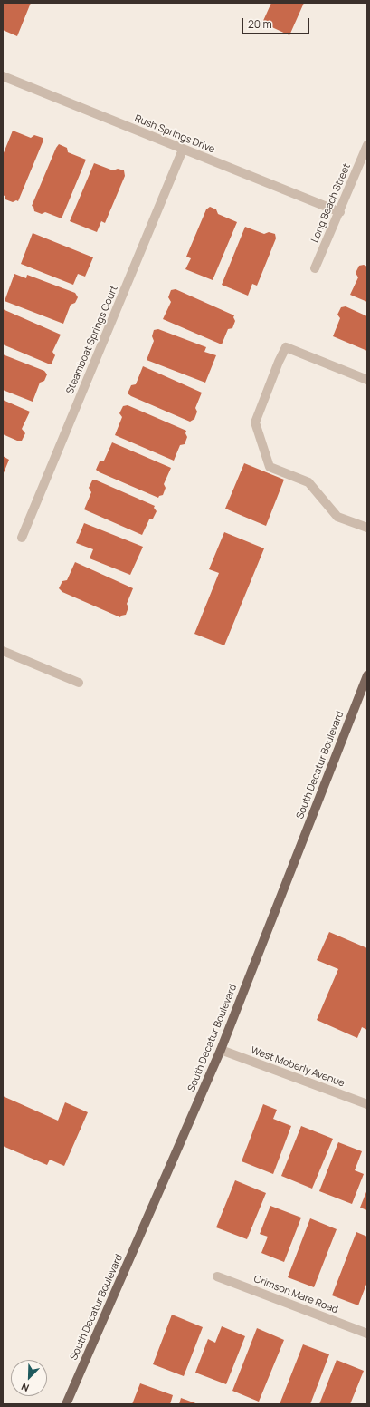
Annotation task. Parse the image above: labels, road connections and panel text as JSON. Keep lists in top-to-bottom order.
{
  "streets": {
    "main road": ["South Decatur Boulevard"],
    "street": [
      "Rush Springs Drive",
      "Long Beach Street",
      "Steamboat Springs Court",
      "West Moberly Avenue",
      "Crimson Mare Road"
    ]
  },
  "crossings": [
    ["Rush Springs Drive", "Long Beach Street"],
    ["Rush Springs Drive", "Steamboat Springs Court"],
    ["South Decatur Boulevard", "West Moberly Avenue"]
  ],
  "scale_bar": "20 m",
  "north": "bottom left"
}
